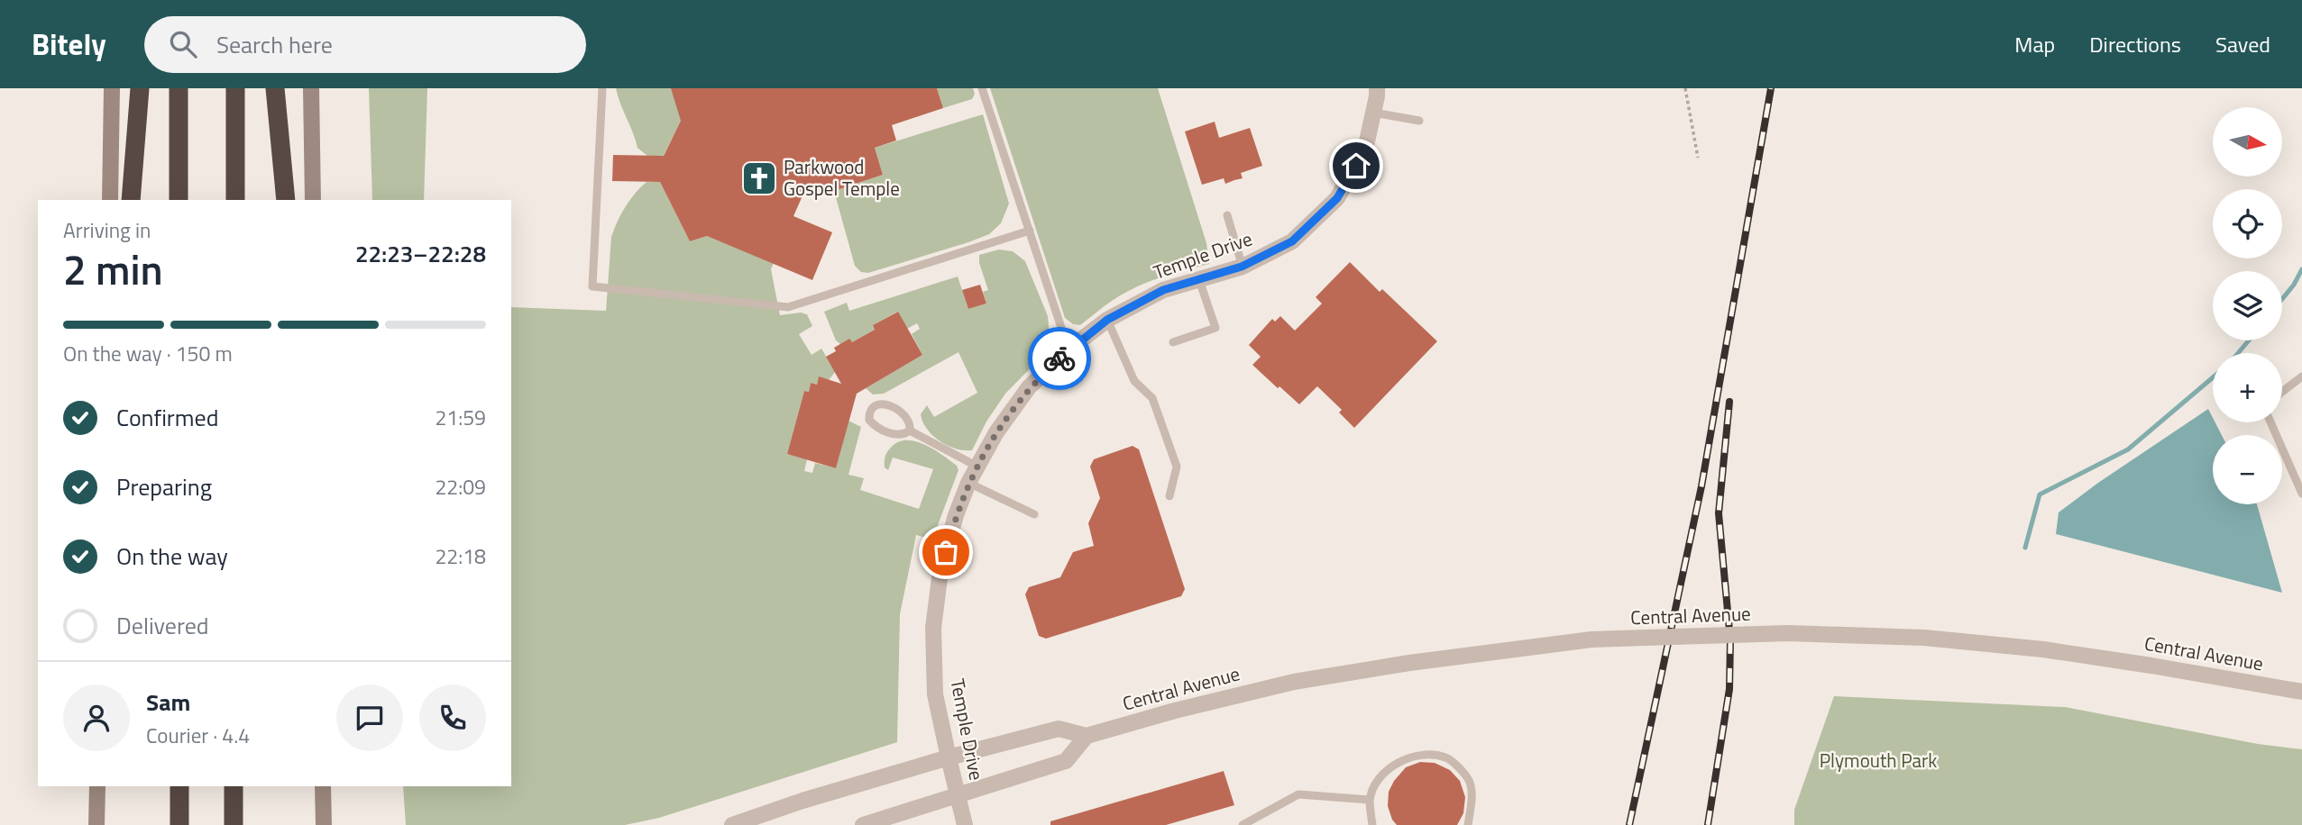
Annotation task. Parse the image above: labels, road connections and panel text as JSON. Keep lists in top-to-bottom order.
{
  "streets": {
    "street": ["Temple Drive", "Central Avenue"]
  },
  "crossings": [
    ["Temple Drive", "Central Avenue"]
  ],
  "parks": ["Plymouth Park"],
  "places": {
    "church": ["Parkwood Gospel Temple"]
  },
  "north": "right",
  "page": {
    "header": "Bitely",
    "search": "Search here",
    "nav": ["Map", "Directions", "Saved"],
    "map_buttons": ["+", "−"],
    "heading": ["2 min", "Arriving in", "22:23–22:28"],
    "panel": ["Sam", "Courier · 4.4"],
    "bar": "On the way · 150 m",
    "list": [
      ["Confirmed", "21:59"],
      ["Preparing", "22:09"],
      ["On the way", "22:18"],
      "Delivered"
    ]
  }
}
